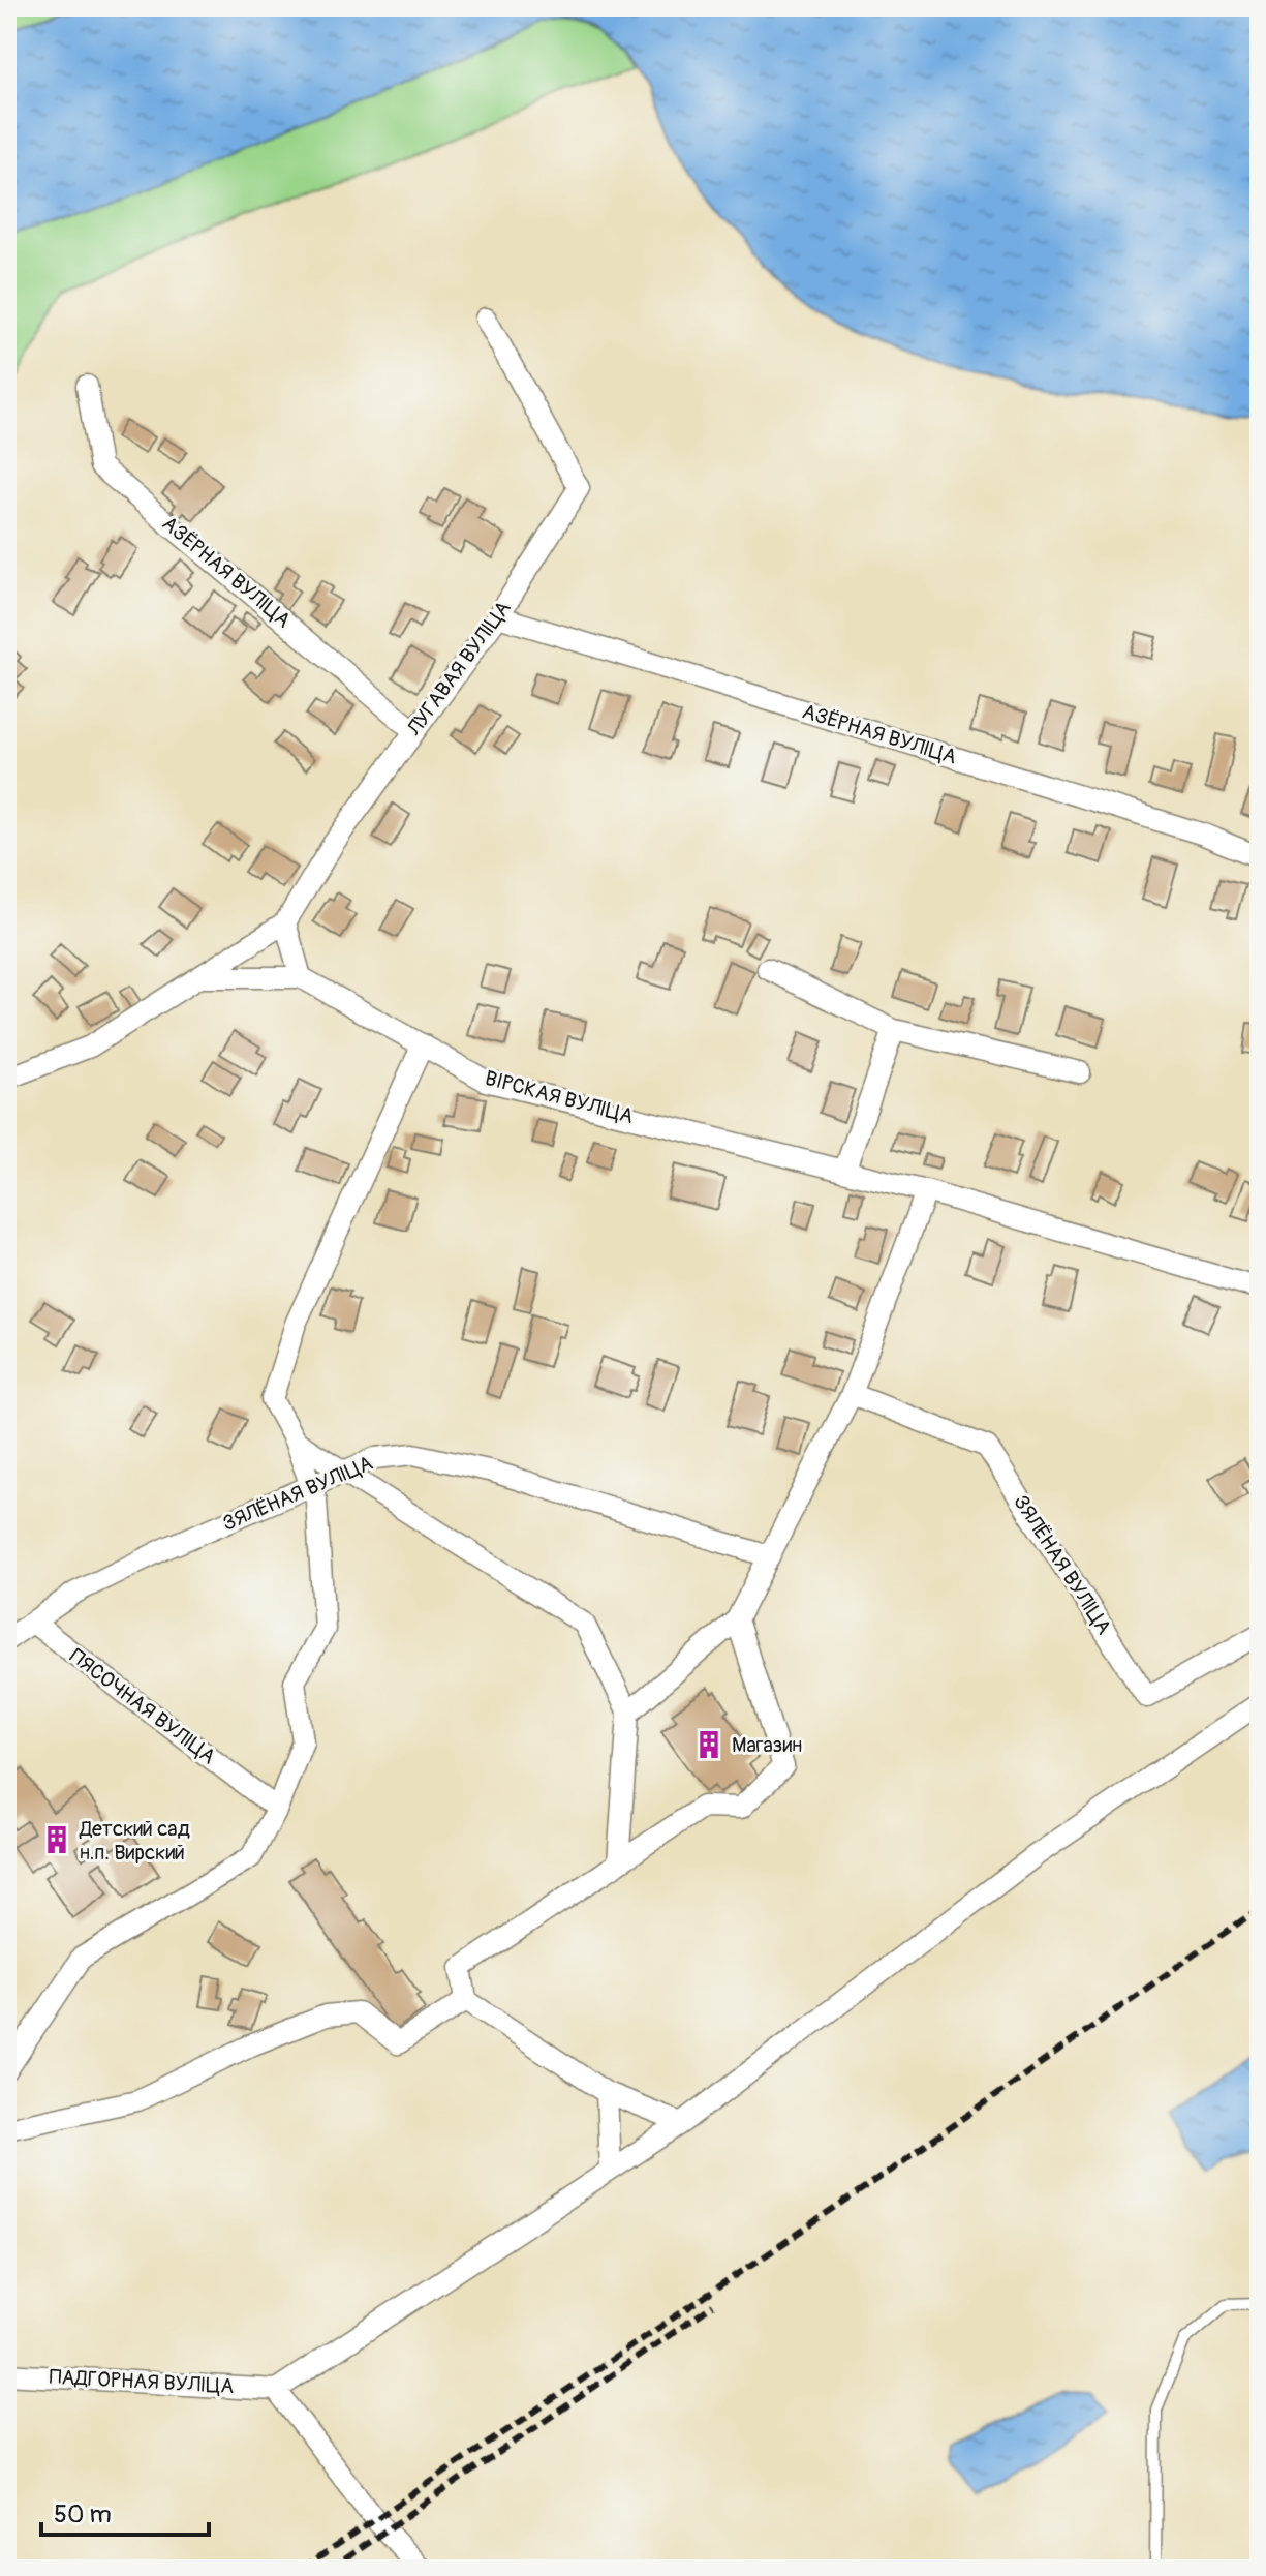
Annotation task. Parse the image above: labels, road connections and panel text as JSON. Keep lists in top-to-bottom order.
{
  "streets": {
    "street": [
      "АЗЁРНАЯ ВУЛІЦА",
      "ЛУГАВАЯ ВУЛІЦА",
      "ВІРСКАЯ ВУЛІЦА",
      "ЗЯЛЁНАЯ ВУЛІЦА",
      "ПЯСОЧНАЯ ВУЛІЦА",
      "ПАДГОРНАЯ ВУЛІЦА"
    ]
  },
  "crossings": [
    ["АЗЁРНАЯ ВУЛІЦА", "ЛУГАВАЯ ВУЛІЦА"],
    ["ЗЯЛЁНАЯ ВУЛІЦА", "ПЯСОЧНАЯ ВУЛІЦА"]
  ],
  "places": {
    "building": ["Магазин", "Детский сад н.п. Вирский"]
  },
  "scale_bar": "50 m"
}
